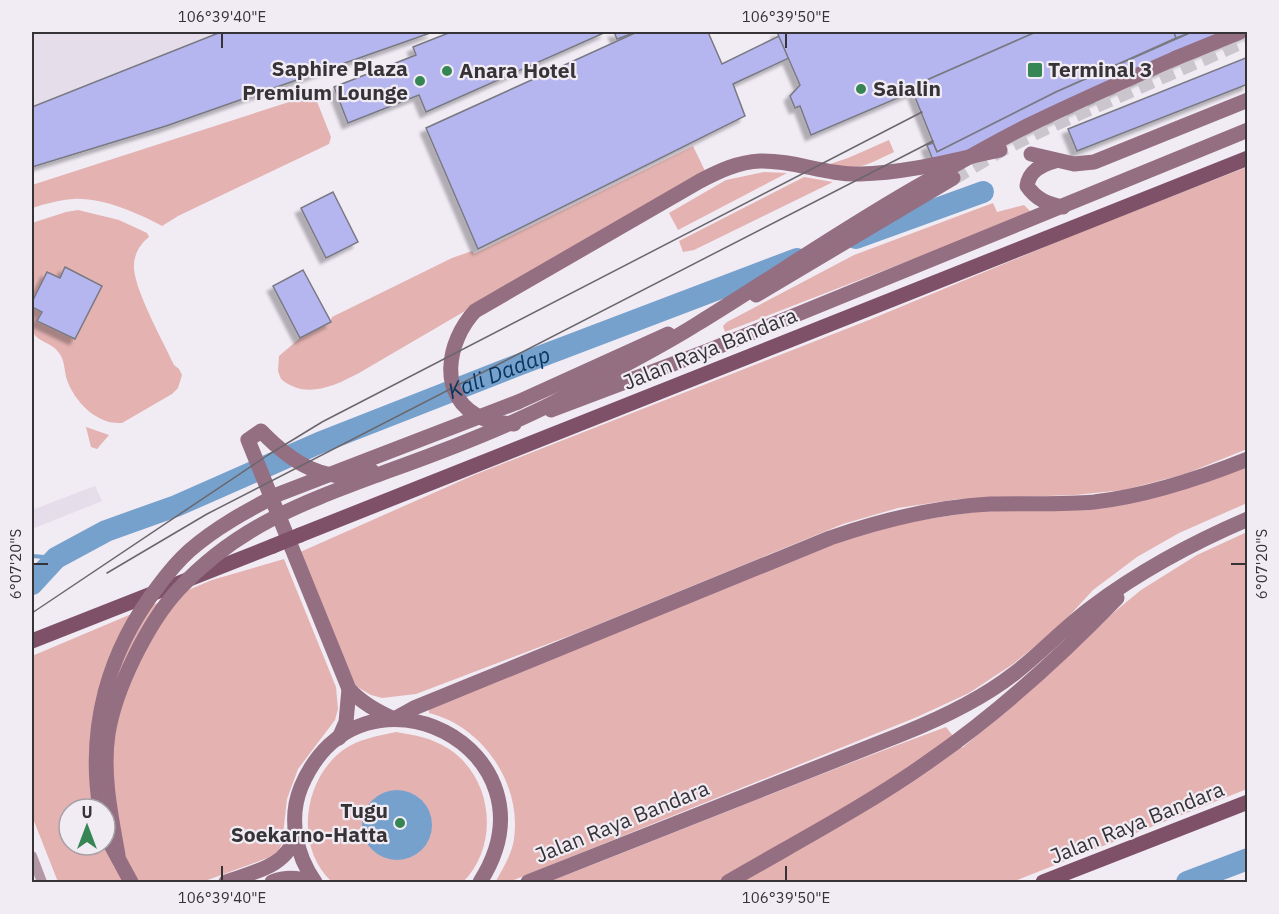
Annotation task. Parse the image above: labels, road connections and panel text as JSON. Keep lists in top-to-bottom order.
{
  "streets": {
    "main road": ["Jalan Raya Bandara"]
  },
  "water": ["Kali Dadap"],
  "places": {
    "transit": ["Terminal 3"],
    "other": [
      "Anara Hotel",
      "Saphire Plaza Premium Lounge",
      "Saialin",
      "Tugu Soekarno-Hatta"
    ]
  },
  "north": "top",
  "coordinates": ["106°39'40\"E", "106°39'50\"E", "6°07'20\"S"]
}
